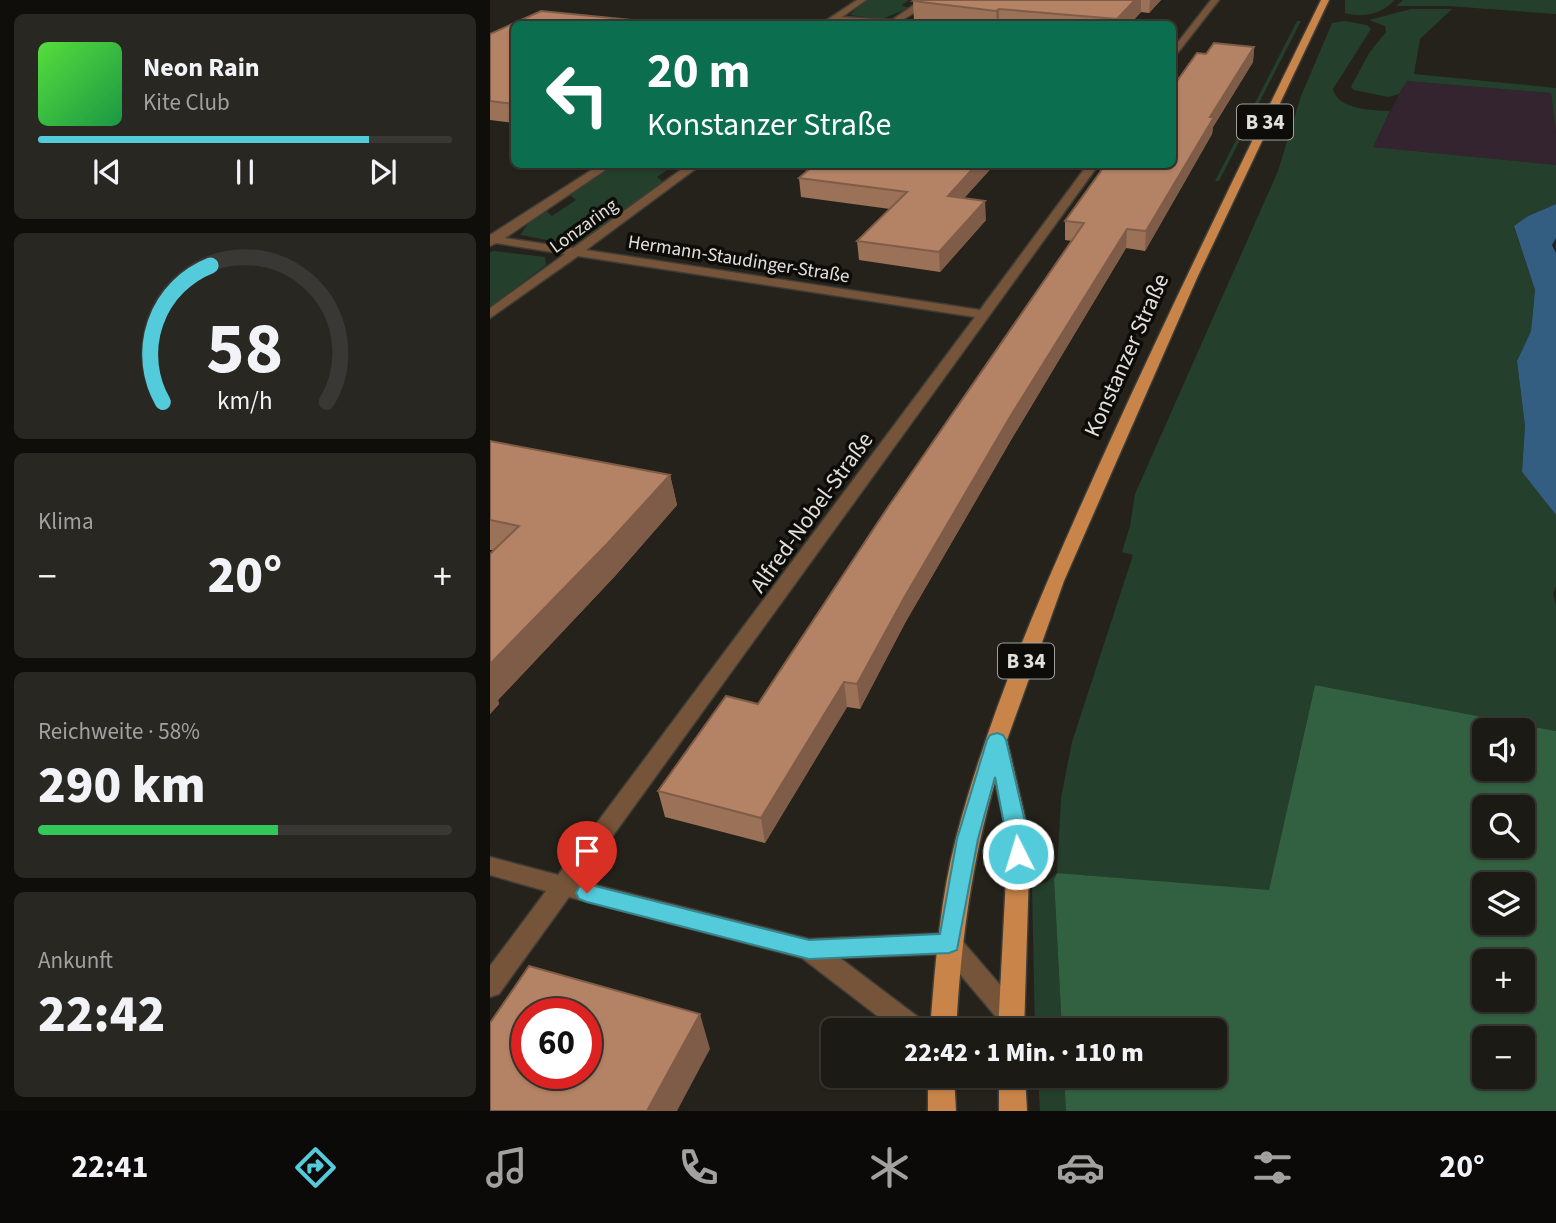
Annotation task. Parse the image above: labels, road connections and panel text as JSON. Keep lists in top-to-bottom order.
{
  "streets": {
    "main road": ["B 34", "Konstanzer Straße"],
    "street": ["Lonzaring", "Hermann-Staudinger-Straße", "Alfred-Nobel-Straße"]
  },
  "crossings": [
    ["Lonzaring", "Hermann-Staudinger-Straße"],
    ["Hermann-Staudinger-Straße", "Alfred-Nobel-Straße"]
  ],
  "page": {
    "turn": ["20 m", "Konstanzer Straße"],
    "song": ["Neon Rain", "Kite Club"],
    "tile": [
      "Klima",
      ["Reichweite · 58%", "290 km"],
      ["Ankunft", "22:42"]
    ],
    "heat": ["−", "20°", "+"],
    "map_buttons": ["+", "−"],
    "limit": "60",
    "trip": "22:42 · 1 Min. · 110 m",
    "tabs": ["22:41", "20°"],
    "gauge": ["58", "km/h"]
  }
}
